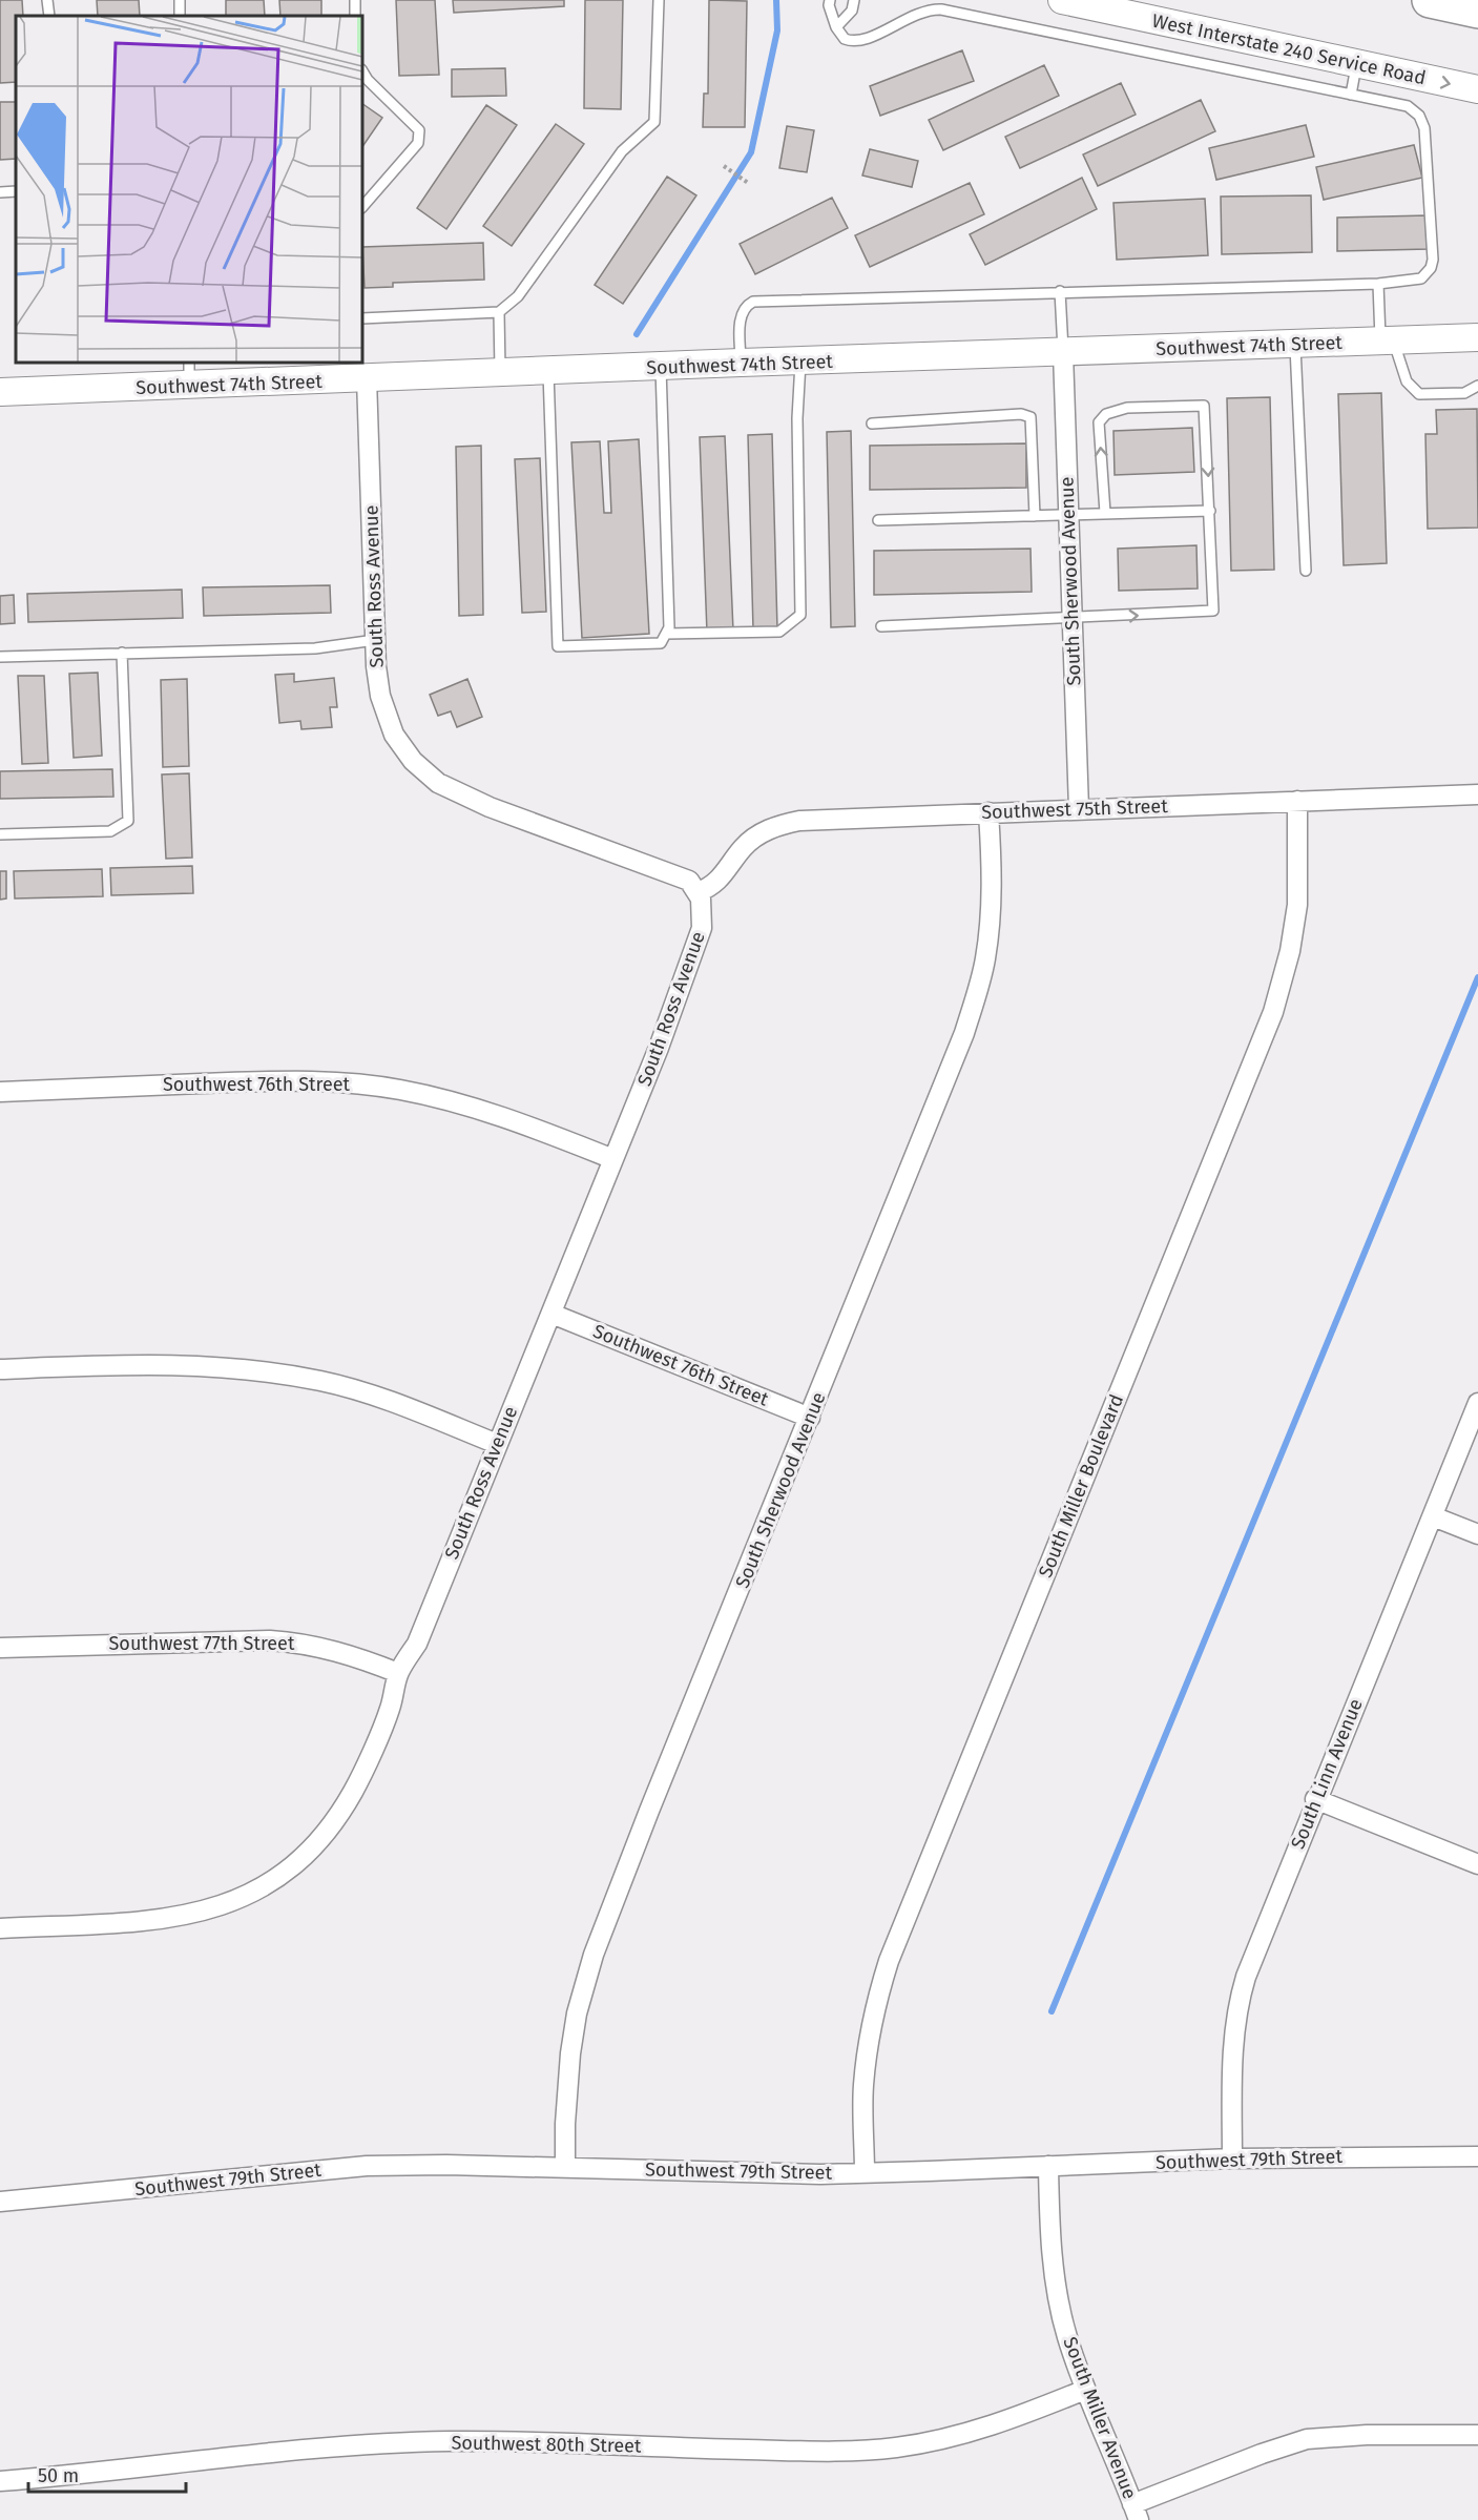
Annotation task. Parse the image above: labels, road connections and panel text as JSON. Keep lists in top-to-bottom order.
{
  "streets": {
    "main road": ["West Interstate 240 Service Road", "Southwest 74th Street"],
    "street": [
      "South Sherwood Avenue",
      "South Ross Avenue",
      "Southwest 75th Street",
      "Southwest 76th Street",
      "South Miller Boulevard",
      "Southwest 77th Street",
      "South Linn Avenue",
      "Southwest 79th Street",
      "South Miller Avenue",
      "Southwest 80th Street"
    ]
  },
  "crossings": [
    ["Southwest 74th Street", "South Sherwood Avenue"],
    ["Southwest 74th Street", "South Ross Avenue"],
    ["South Sherwood Avenue", "Southwest 75th Street"],
    ["South Sherwood Avenue", "Southwest 76th Street"],
    ["South Sherwood Avenue", "Southwest 79th Street"],
    ["South Ross Avenue", "Southwest 75th Street"],
    ["South Ross Avenue", "Southwest 76th Street"],
    ["South Ross Avenue", "Southwest 77th Street"],
    ["Southwest 75th Street", "South Miller Boulevard"],
    ["South Miller Boulevard", "Southwest 79th Street"],
    ["South Linn Avenue", "Southwest 79th Street"],
    ["Southwest 79th Street", "South Miller Avenue"],
    ["South Miller Avenue", "Southwest 80th Street"]
  ],
  "scale_bar": "50 m"
}
